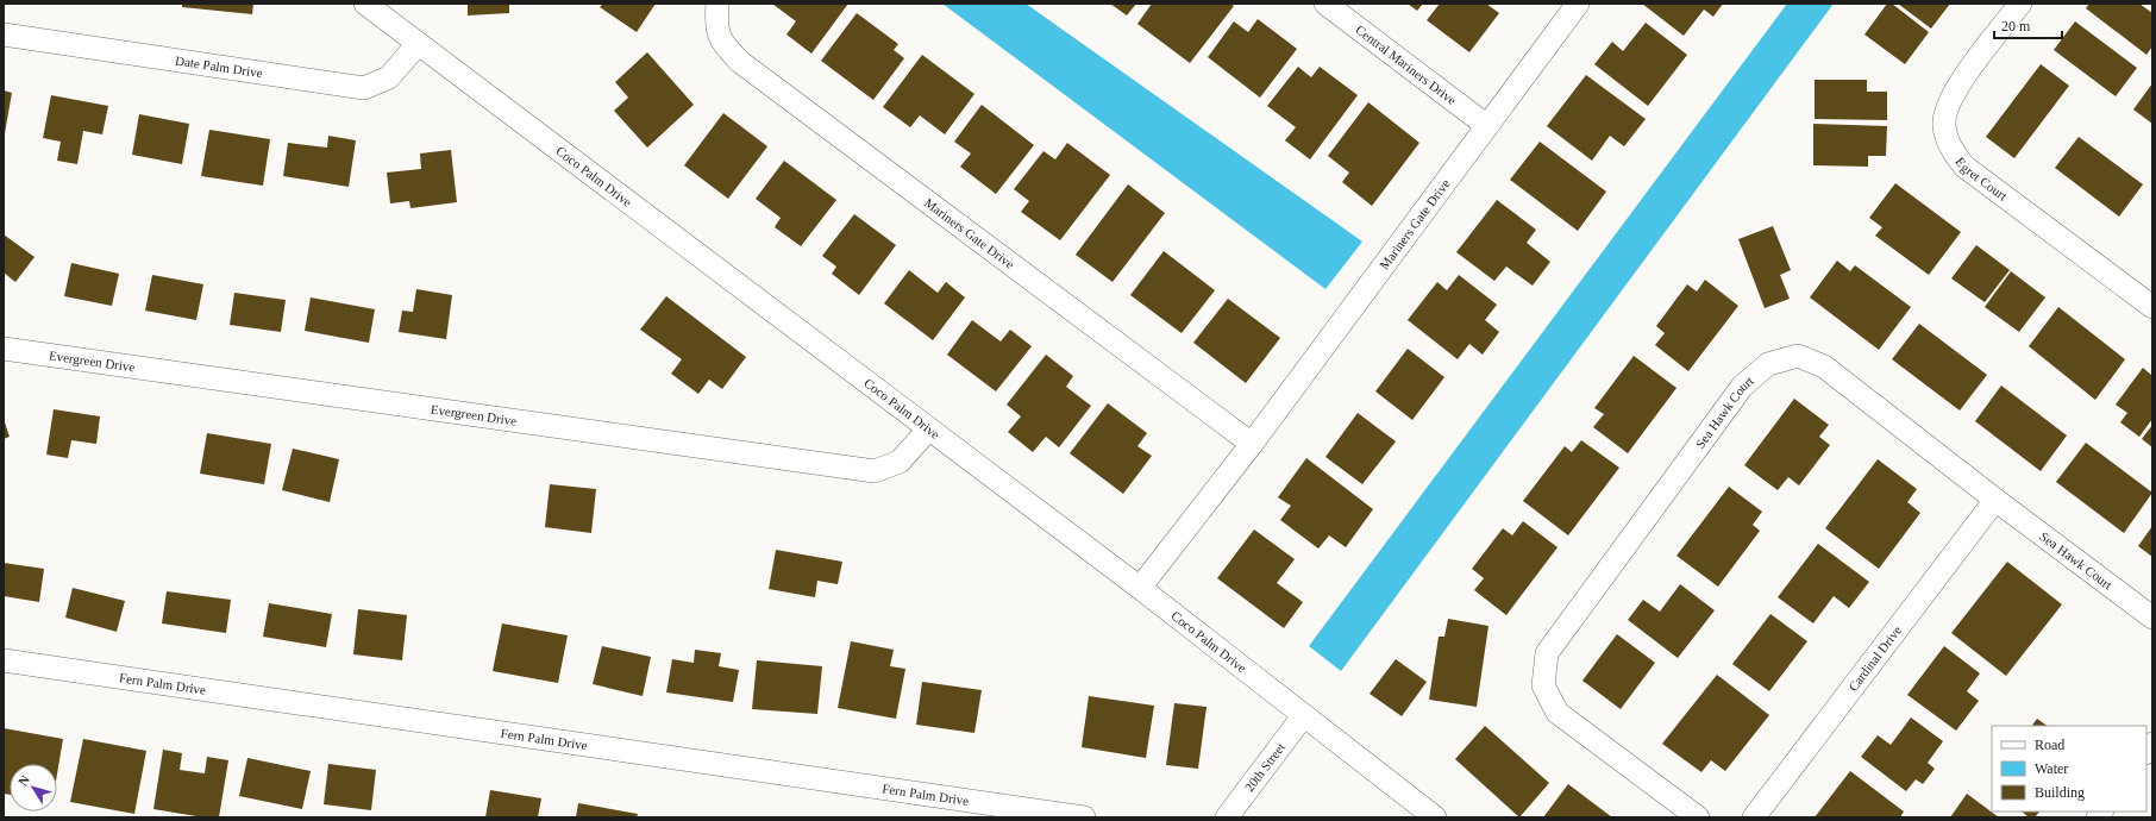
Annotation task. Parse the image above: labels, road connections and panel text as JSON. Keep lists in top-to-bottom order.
{
  "streets": {
    "street": [
      "Central Mariners Drive",
      "Date Palm Drive",
      "Coco Palm Drive",
      "Egret Court",
      "Mariners Gate Drive",
      "Evergreen Drive",
      "Sea Hawk Court",
      "Cardinal Drive",
      "Fern Palm Drive",
      "20th Street"
    ]
  },
  "crossings": [
    ["Central Mariners Drive", "Mariners Gate Drive"],
    ["Date Palm Drive", "Coco Palm Drive"],
    ["Coco Palm Drive", "Mariners Gate Drive"],
    ["Coco Palm Drive", "Evergreen Drive"],
    ["Coco Palm Drive", "20th Street"],
    ["Sea Hawk Court", "Cardinal Drive"]
  ],
  "legend": ["Road", "Water", "Building"],
  "scale_bar": "20 m",
  "north": "top left"
}
